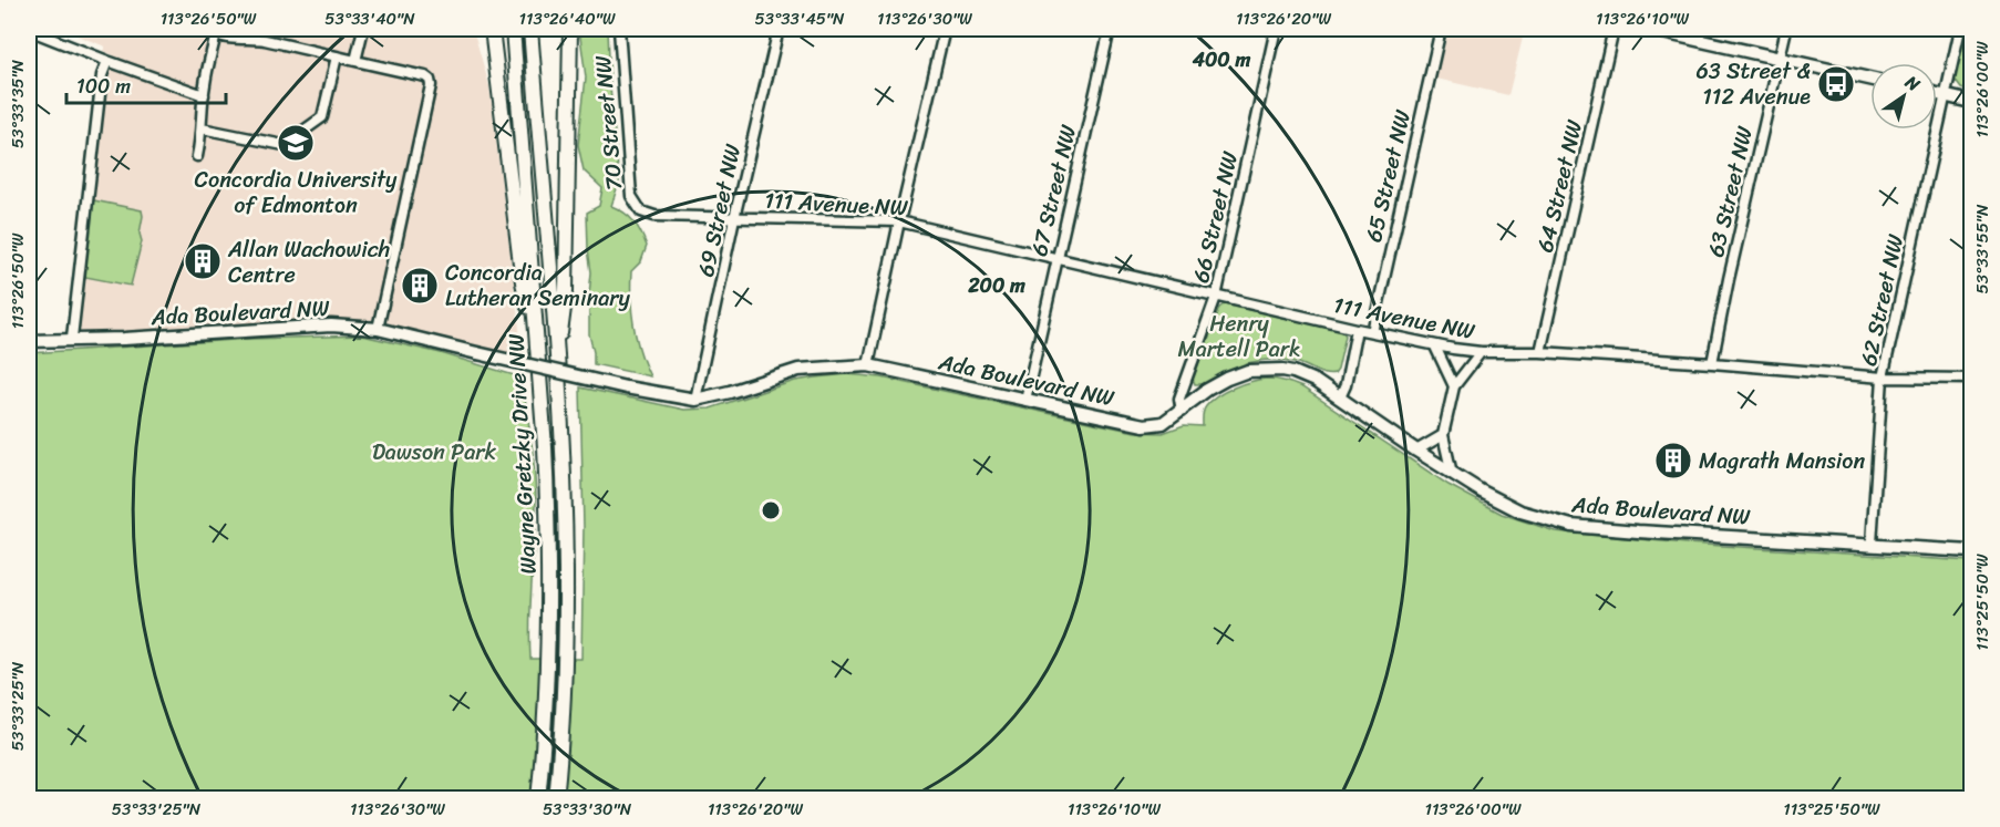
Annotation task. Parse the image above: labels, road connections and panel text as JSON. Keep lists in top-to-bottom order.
{
  "streets": {
    "main road": ["Wayne Gretzky Drive NW"],
    "street": [
      "70 Street NW",
      "65 Street NW",
      "64 Street NW",
      "67 Street NW",
      "63 Street NW",
      "111 Avenue NW",
      "69 Street NW",
      "66 Street NW",
      "62 Street NW",
      "Ada Boulevard NW"
    ]
  },
  "crossings": [
    ["70 Street NW", "111 Avenue NW"],
    ["65 Street NW", "111 Avenue NW"],
    ["64 Street NW", "111 Avenue NW"],
    ["67 Street NW", "111 Avenue NW"],
    ["67 Street NW", "Ada Boulevard NW"],
    ["63 Street NW", "111 Avenue NW"],
    ["111 Avenue NW", "69 Street NW"],
    ["111 Avenue NW", "66 Street NW"],
    ["111 Avenue NW", "62 Street NW"],
    ["69 Street NW", "Ada Boulevard NW"],
    ["66 Street NW", "Ada Boulevard NW"],
    ["62 Street NW", "Ada Boulevard NW"]
  ],
  "parks": ["Henry Martell Park", "Dawson Park"],
  "places": {
    "bus stop": ["63 Street & 112 Avenue"],
    "school or university": ["Concordia University of Edmonton"],
    "building": ["Allan Wachowich Centre", "Concordia Lutheran Seminary", "Magrath Mansion"]
  },
  "scale_bar": "100 m",
  "north": "top right",
  "coordinates": [
    "113°26'50\"W",
    "53°33'40\"N",
    "113°26'40\"W",
    "53°33'45\"N",
    "113°26'30\"W",
    "113°26'20\"W",
    "113°26'10\"W",
    "113°26'00\"W",
    "53°33'35\"N",
    "53°33'55\"N",
    "113°25'50\"W",
    "53°33'25\"N",
    "53°33'30\"N"
  ],
  "rings": ["400 m", "200 m"]
}
